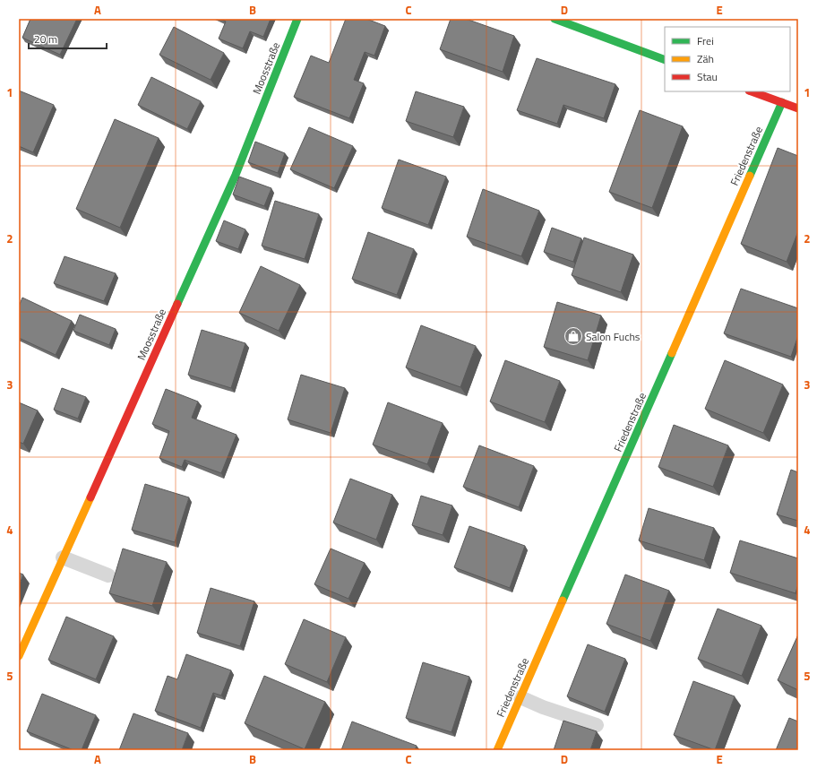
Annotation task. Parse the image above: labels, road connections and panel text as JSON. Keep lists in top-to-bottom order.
{
  "streets": {
    "street": ["Moosstraße", "Friedenstraße"]
  },
  "places": {
    "shop": ["Salon Fuchs"]
  },
  "legend": ["Frei", "Zäh", "Stau"],
  "scale_bar": "20 m",
  "grid": {
    "columns": [
      "A",
      "B",
      "C",
      "D",
      "E"
    ],
    "rows": [
      "1",
      "2",
      "3",
      "4",
      "5"
    ]
  }
}
